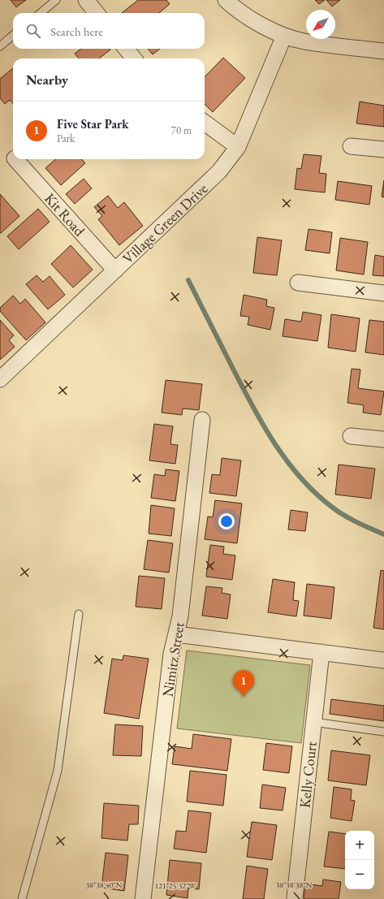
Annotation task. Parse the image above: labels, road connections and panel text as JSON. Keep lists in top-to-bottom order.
{
  "streets": {
    "street": [
      "Kit Road",
      "Village Green Drive",
      "Nimitz Street",
      "Kelly Court"
    ]
  },
  "crossings": [
    ["Kit Road", "Village Green Drive"]
  ],
  "north": "bottom left",
  "page": {
    "search": "Search here",
    "heading": "Nearby",
    "list": [
      {
        "mark": "1",
        "name": "Five Star Park",
        "note": "Park",
        "value": "70 m"
      }
    ],
    "pins": "1",
    "map_buttons": ["+", "−"]
  },
  "coordinates": ["38°38'40\"N", "38°38'38\"N", "121°25'32\"W"]
}
